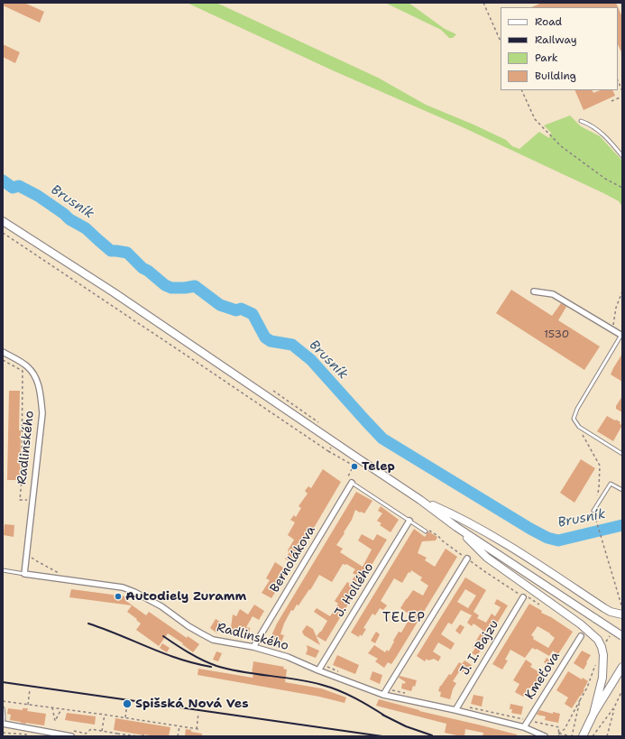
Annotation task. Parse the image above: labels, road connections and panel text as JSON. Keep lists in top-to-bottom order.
{
  "streets": {
    "street": [
      "Radlinského",
      "Bernolákova",
      "J. Hollého",
      "J. I. Bajzu",
      "Kmeťova"
    ]
  },
  "crossings": [
    ["Radlinského", "Bernolákova"],
    ["Radlinského", "J. Hollého"],
    ["Radlinského", "J. I. Bajzu"],
    ["Radlinského", "Kmeťova"]
  ],
  "districts": ["TELEP"],
  "water": ["Brusník"],
  "places": ["Telep", "Autodiely Zuramm", "Spišská Nová Ves"],
  "house_numbers": ["1530"],
  "legend": [
    "Road",
    "Railway",
    "Park",
    "Building"
  ]
}
